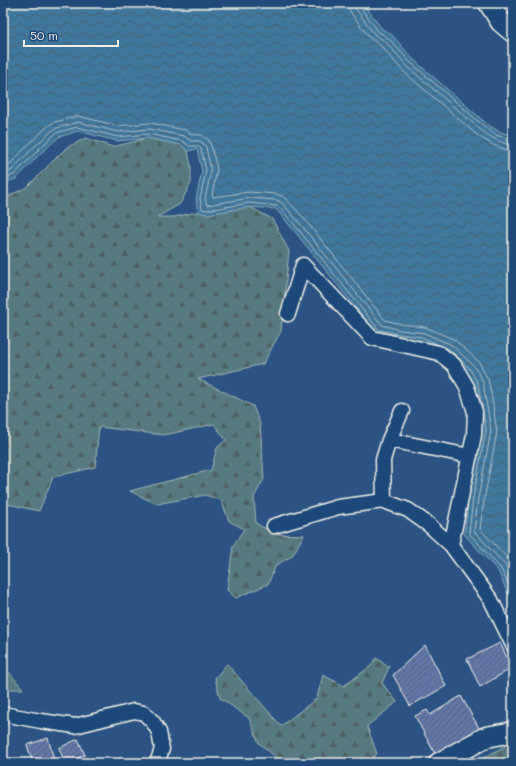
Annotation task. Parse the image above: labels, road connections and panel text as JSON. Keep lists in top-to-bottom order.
{
  "scale_bar": "50 m"
}
